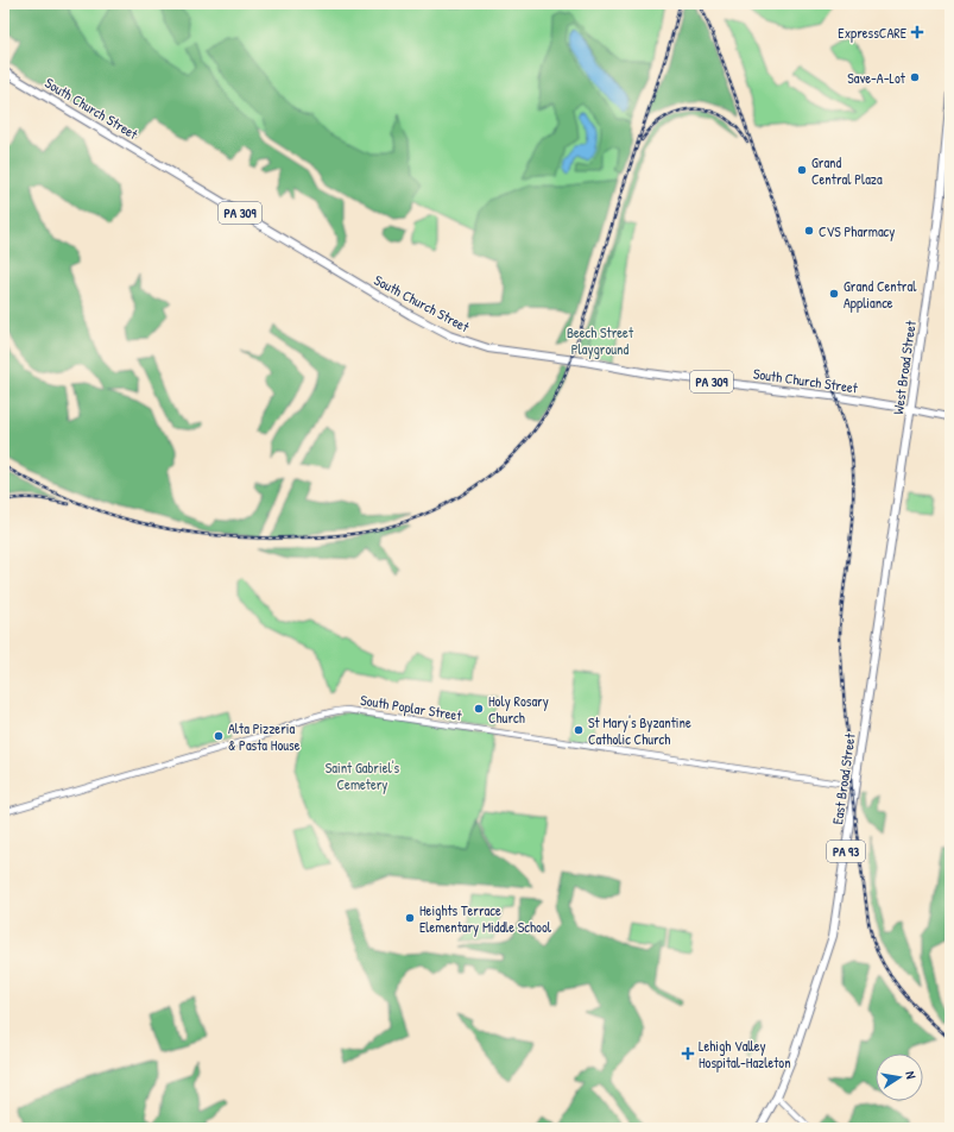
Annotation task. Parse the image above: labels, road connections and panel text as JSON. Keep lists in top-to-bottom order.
{
  "streets": {
    "highway": [
      "South Church Street",
      "PA 309",
      "West Broad Street",
      "East Broad Street",
      "PA 93"
    ],
    "main road": ["South Poplar Street"]
  },
  "crossings": [
    ["South Church Street", "PA 309"],
    ["South Church Street", "West Broad Street"],
    ["PA 309", "West Broad Street"],
    ["West Broad Street", "East Broad Street"],
    ["South Poplar Street", "East Broad Street"]
  ],
  "parks": ["Beech Street Playground", "Saint Gabriel's Cemetery"],
  "places": {
    "health": ["ExpressCARE", "Lehigh Valley Hospital-Hazleton"],
    "other": [
      "Save-A-Lot",
      "Grand Central Plaza",
      "CVS Pharmacy",
      "Grand Central Appliance",
      "Holy Rosary Church",
      "St Mary's Byzantine Catholic Church",
      "Alta Pizzeria & Pasta House",
      "Heights Terrace Elementary Middle School"
    ]
  },
  "north": "right"
}
